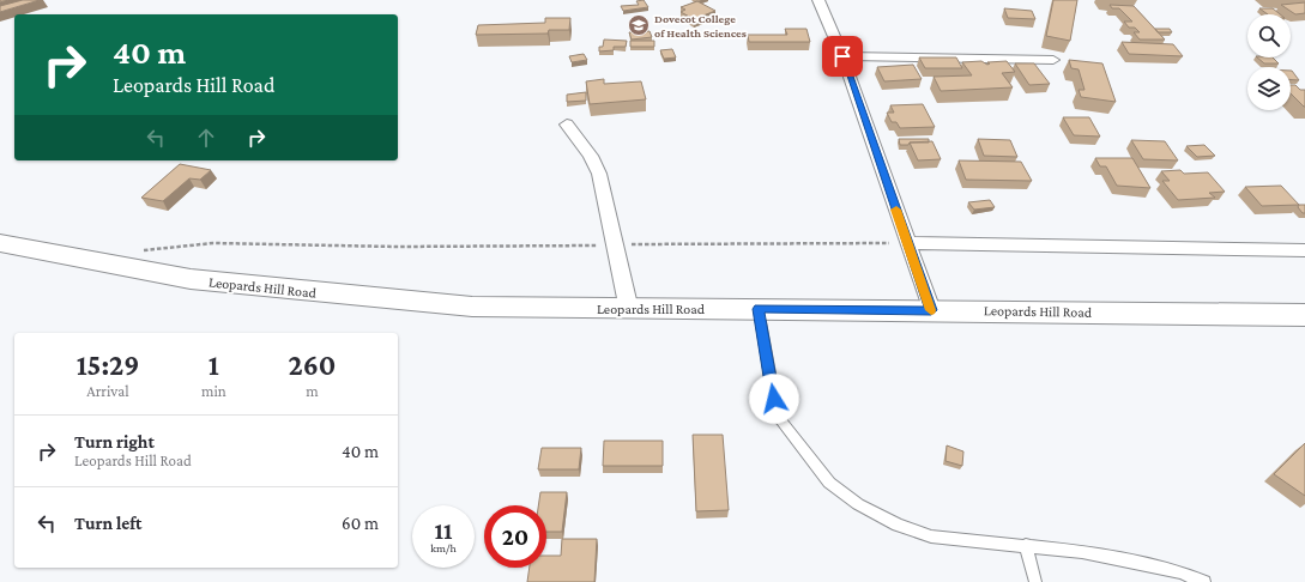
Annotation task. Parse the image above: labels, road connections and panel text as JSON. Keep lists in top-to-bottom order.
{
  "streets": {
    "main road": ["Leopards Hill Road"]
  },
  "places": {
    "school or university": ["Dovecot College of Health Sciences"]
  },
  "page": {
    "turn": ["40 m", "Leopards Hill Road"],
    "eta": [
      "15:29",
      "Arrival",
      "1",
      "min",
      "260",
      "m"
    ],
    "list": [
      {
        "name": "Turn right",
        "note": "Leopards Hill Road",
        "value": "40 m"
      },
      {
        "name": "Turn left",
        "value": "60 m"
      }
    ],
    "speed": "11 km/h",
    "limit": "20"
  }
}
